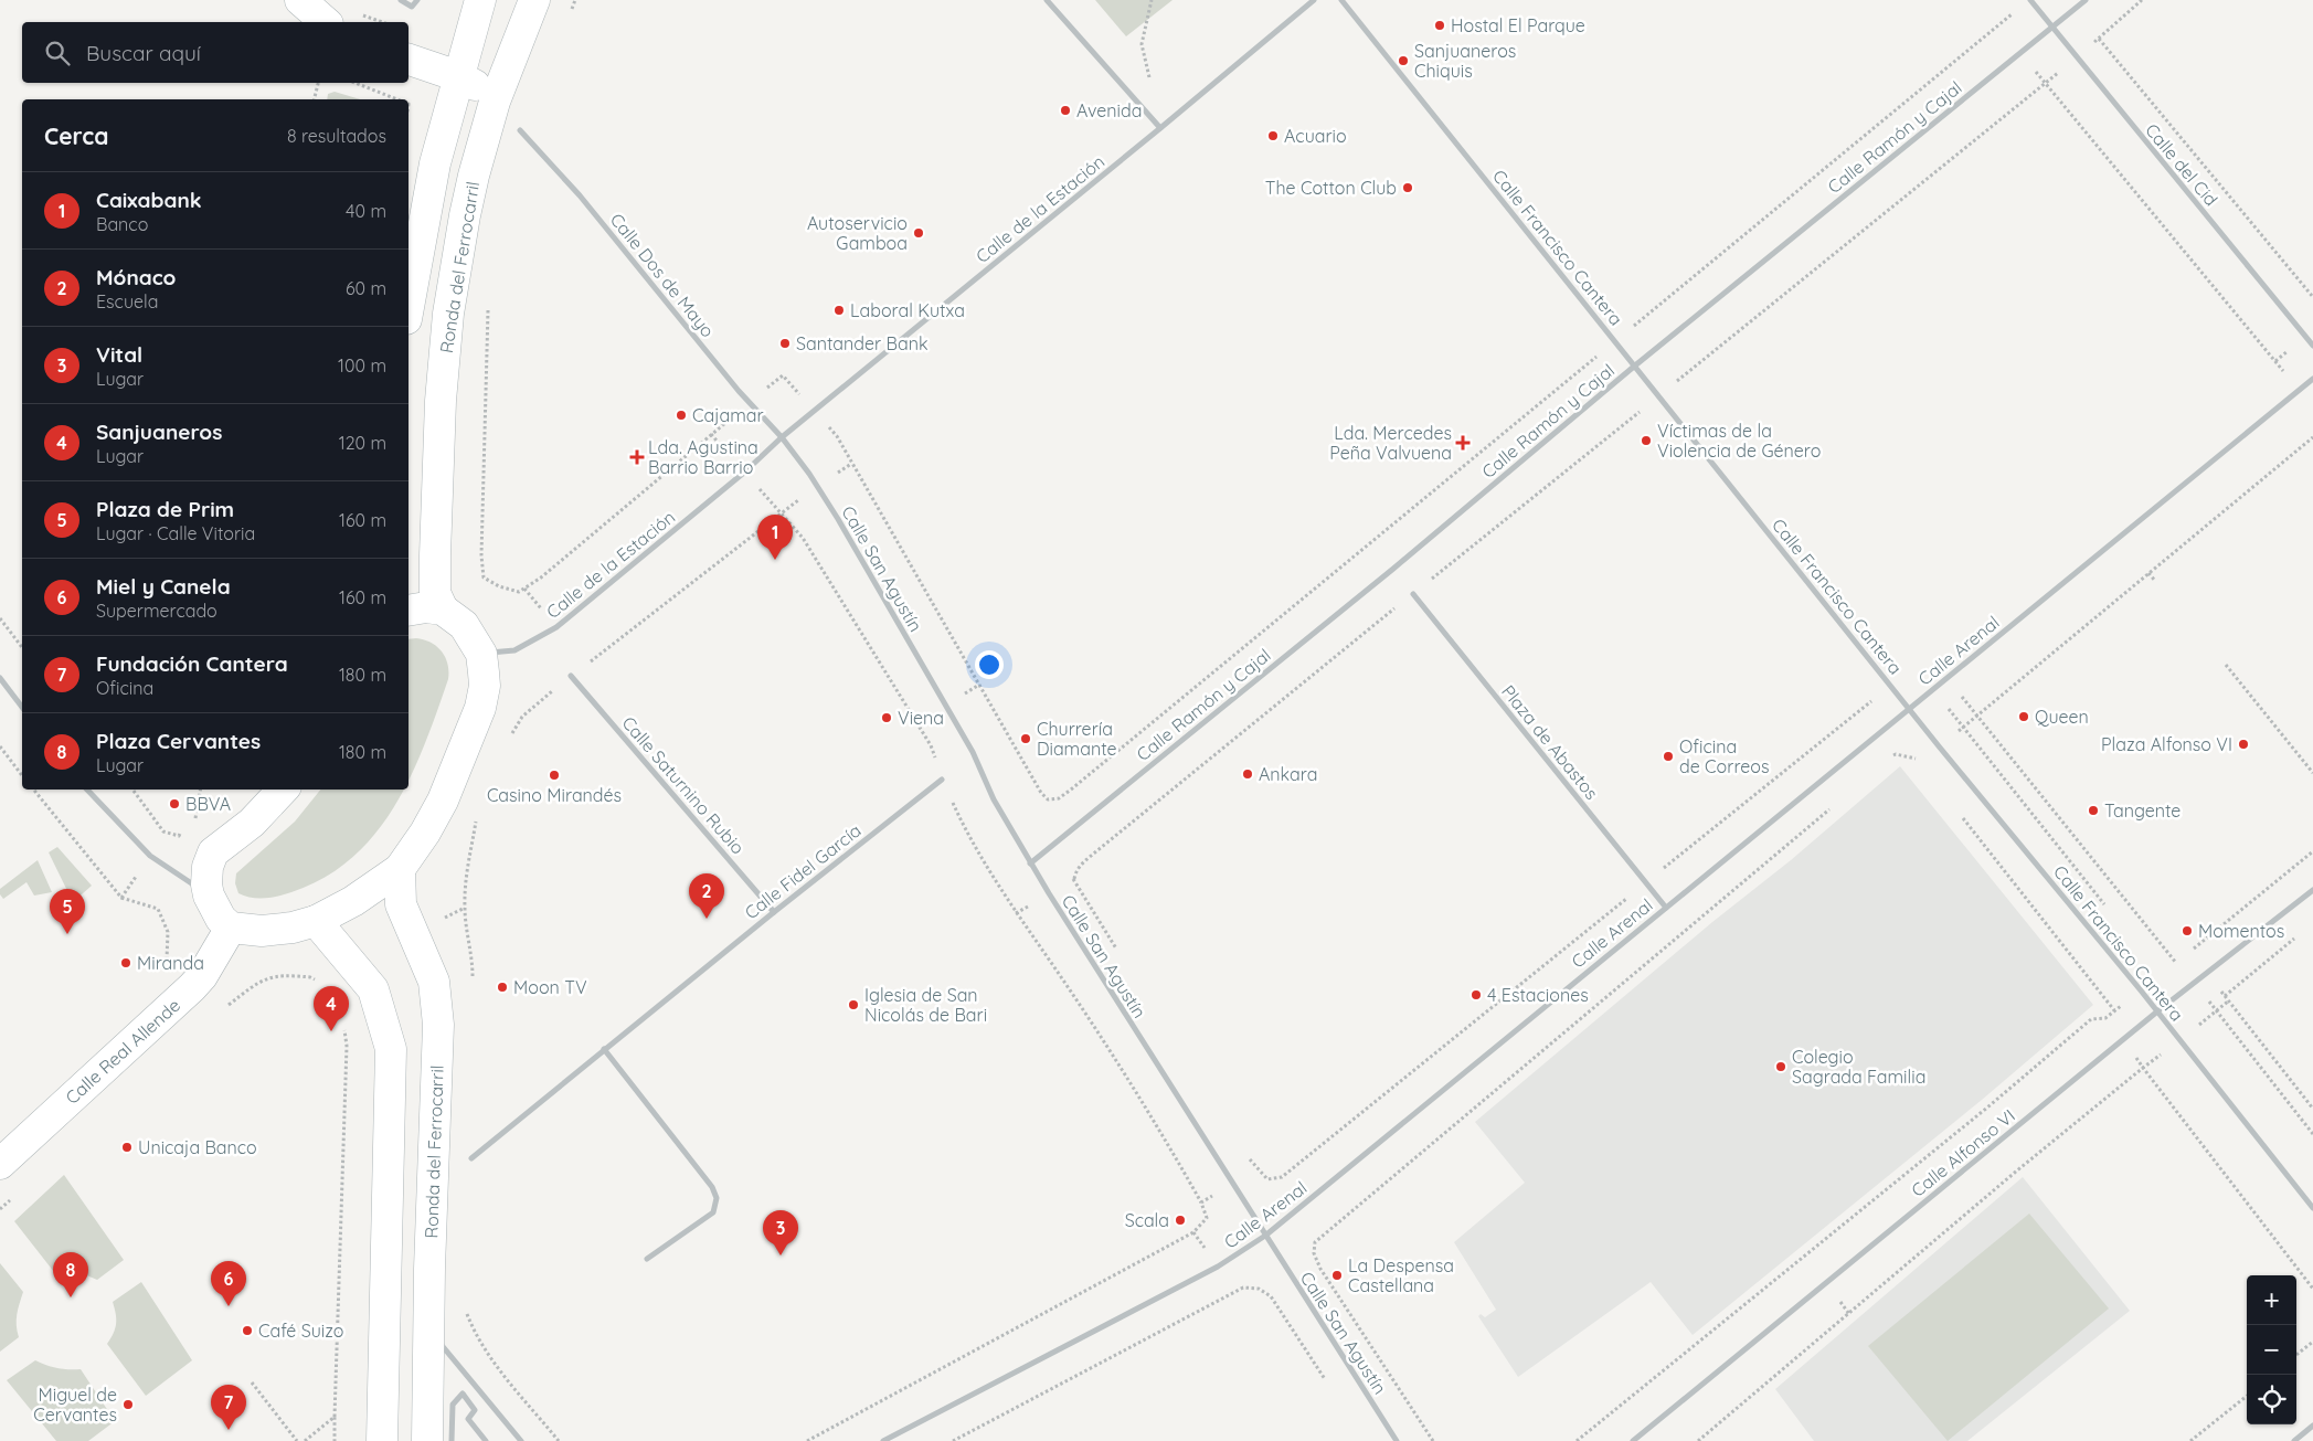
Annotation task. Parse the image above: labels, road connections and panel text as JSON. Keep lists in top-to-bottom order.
{
  "streets": {
    "main road": ["Ronda del Ferrocarril", "Calle Real Allende"],
    "street": [
      "Calle Ramón y Cajal",
      "Calle del Cid",
      "Calle de la Estación",
      "Calle Francisco Cantera",
      "Calle Dos de Mayo",
      "Calle San Agustín",
      "Calle Arenal",
      "Plaza de Abastos",
      "Calle Saturnino Rubio",
      "Calle Fidel García",
      "Calle Alfonso VI"
    ]
  },
  "crossings": [
    ["Calle Ramón y Cajal", "Calle del Cid"],
    ["Calle Ramón y Cajal", "Calle Francisco Cantera"],
    ["Calle Ramón y Cajal", "Calle San Agustín"],
    ["Calle de la Estación", "Calle Dos de Mayo"],
    ["Calle de la Estación", "Calle San Agustín"],
    ["Calle Francisco Cantera", "Calle Arenal"],
    ["Calle Francisco Cantera", "Calle Alfonso VI"],
    ["Calle Dos de Mayo", "Calle San Agustín"],
    ["Calle San Agustín", "Calle Arenal"],
    ["Calle Arenal", "Plaza de Abastos"],
    ["Calle Saturnino Rubio", "Calle Fidel García"]
  ],
  "places": {
    "other": [
      "Hostal El Parque",
      "Sanjuaneros Chiquis",
      "Avenida",
      "Acuario",
      "The Cotton Club",
      "Autoservicio Gamboa",
      "Laboral Kutxa",
      "Santander Bank",
      "Cajamar",
      "Víctimas de la Violencia de Género",
      "Queen",
      "Viena",
      "Churrería Diamante",
      "Plaza Alfonso VI",
      "Oficina de Correos",
      "Ankara",
      "Casino Mirandés",
      "BBVA",
      "Tangente",
      "Momentos",
      "Miranda",
      "Moon TV",
      "4 Estaciones",
      "Iglesia de San Nicolás de Bari",
      "Colegio Sagrada Familia",
      "Unicaja Banco",
      "Scala",
      "La Despensa Castellana",
      "Café Suizo",
      "Miguel de Cervantes"
    ],
    "health": ["Lda. Mercedes Peña Valvuena", "Lda. Agustina Barrio Barrio"]
  },
  "page": {
    "search": "Buscar aquí",
    "heading": ["Cerca", "8 resultados"],
    "list": [
      {
        "mark": "1",
        "name": "Caixabank",
        "note": "Banco",
        "value": "40 m"
      },
      {
        "mark": "2",
        "name": "Mónaco",
        "note": "Escuela",
        "value": "60 m"
      },
      {
        "mark": "3",
        "name": "Vital",
        "note": "Lugar",
        "value": "100 m"
      },
      {
        "mark": "4",
        "name": "Sanjuaneros",
        "note": "Lugar",
        "value": "120 m"
      },
      {
        "mark": "5",
        "name": "Plaza de Prim",
        "note": "Lugar · Calle Vitoria",
        "value": "160 m"
      },
      {
        "mark": "6",
        "name": "Miel y Canela",
        "note": "Supermercado",
        "value": "160 m"
      },
      {
        "mark": "7",
        "name": "Fundación Cantera",
        "note": "Oficina",
        "value": "180 m"
      },
      {
        "mark": "8",
        "name": "Plaza Cervantes",
        "note": "Lugar",
        "value": "180 m"
      }
    ],
    "pins": [
      "1",
      "2",
      "5",
      "4",
      "3",
      "8",
      "6",
      "7"
    ],
    "map_buttons": ["+", "−"]
  }
}
